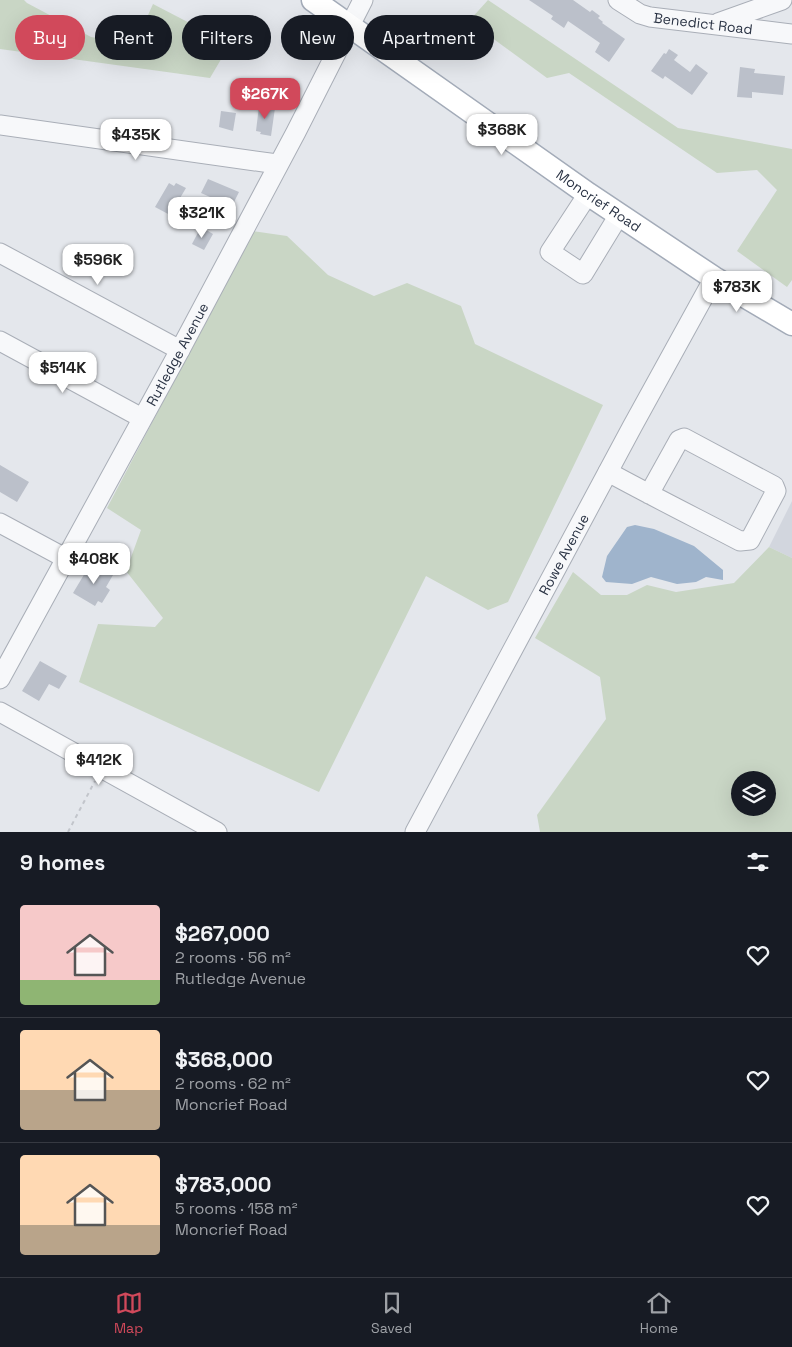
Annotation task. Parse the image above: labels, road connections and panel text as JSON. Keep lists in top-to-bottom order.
{
  "streets": {
    "main road": ["Moncrief Road"],
    "street": ["Benedict Road", "Rutledge Avenue", "Rowe Avenue"]
  },
  "crossings": [
    ["Moncrief Road", "Rowe Avenue"]
  ],
  "page": {
    "chip": [
      "Buy",
      "Rent",
      "Filters",
      "New",
      "Apartment"
    ],
    "price": [
      "$267K",
      "$368K",
      "$435K",
      "$321K",
      "$596K",
      "$783K",
      "$514K",
      "$408K",
      "$412K"
    ],
    "heading": "9 homes",
    "list": [
      {
        "name": "$267,000",
        "note": "2 rooms · 56 m² · Rutledge Avenue"
      },
      {
        "name": "$368,000",
        "note": "2 rooms · 62 m² · Moncrief Road"
      },
      {
        "name": "$783,000",
        "note": "5 rooms · 158 m² · Moncrief Road"
      }
    ],
    "tabs": ["Map", "Saved", "Home"]
  }
}
